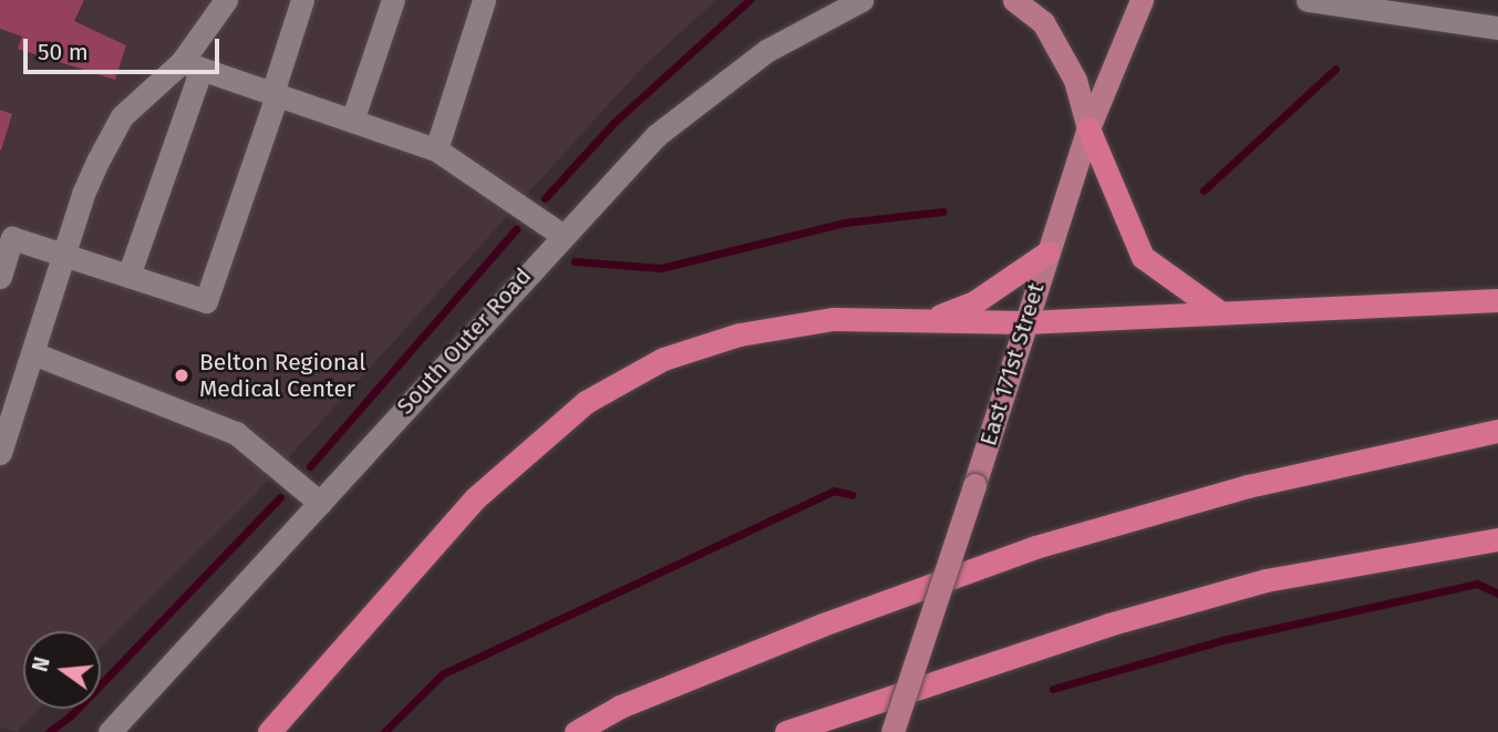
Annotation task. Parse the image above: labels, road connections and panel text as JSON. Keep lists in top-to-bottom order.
{
  "streets": {
    "main road": ["East 171st Street"],
    "street": ["South Outer Road"]
  },
  "places": ["Belton Regional Medical Center"],
  "scale_bar": "50 m",
  "north": "left"
}
